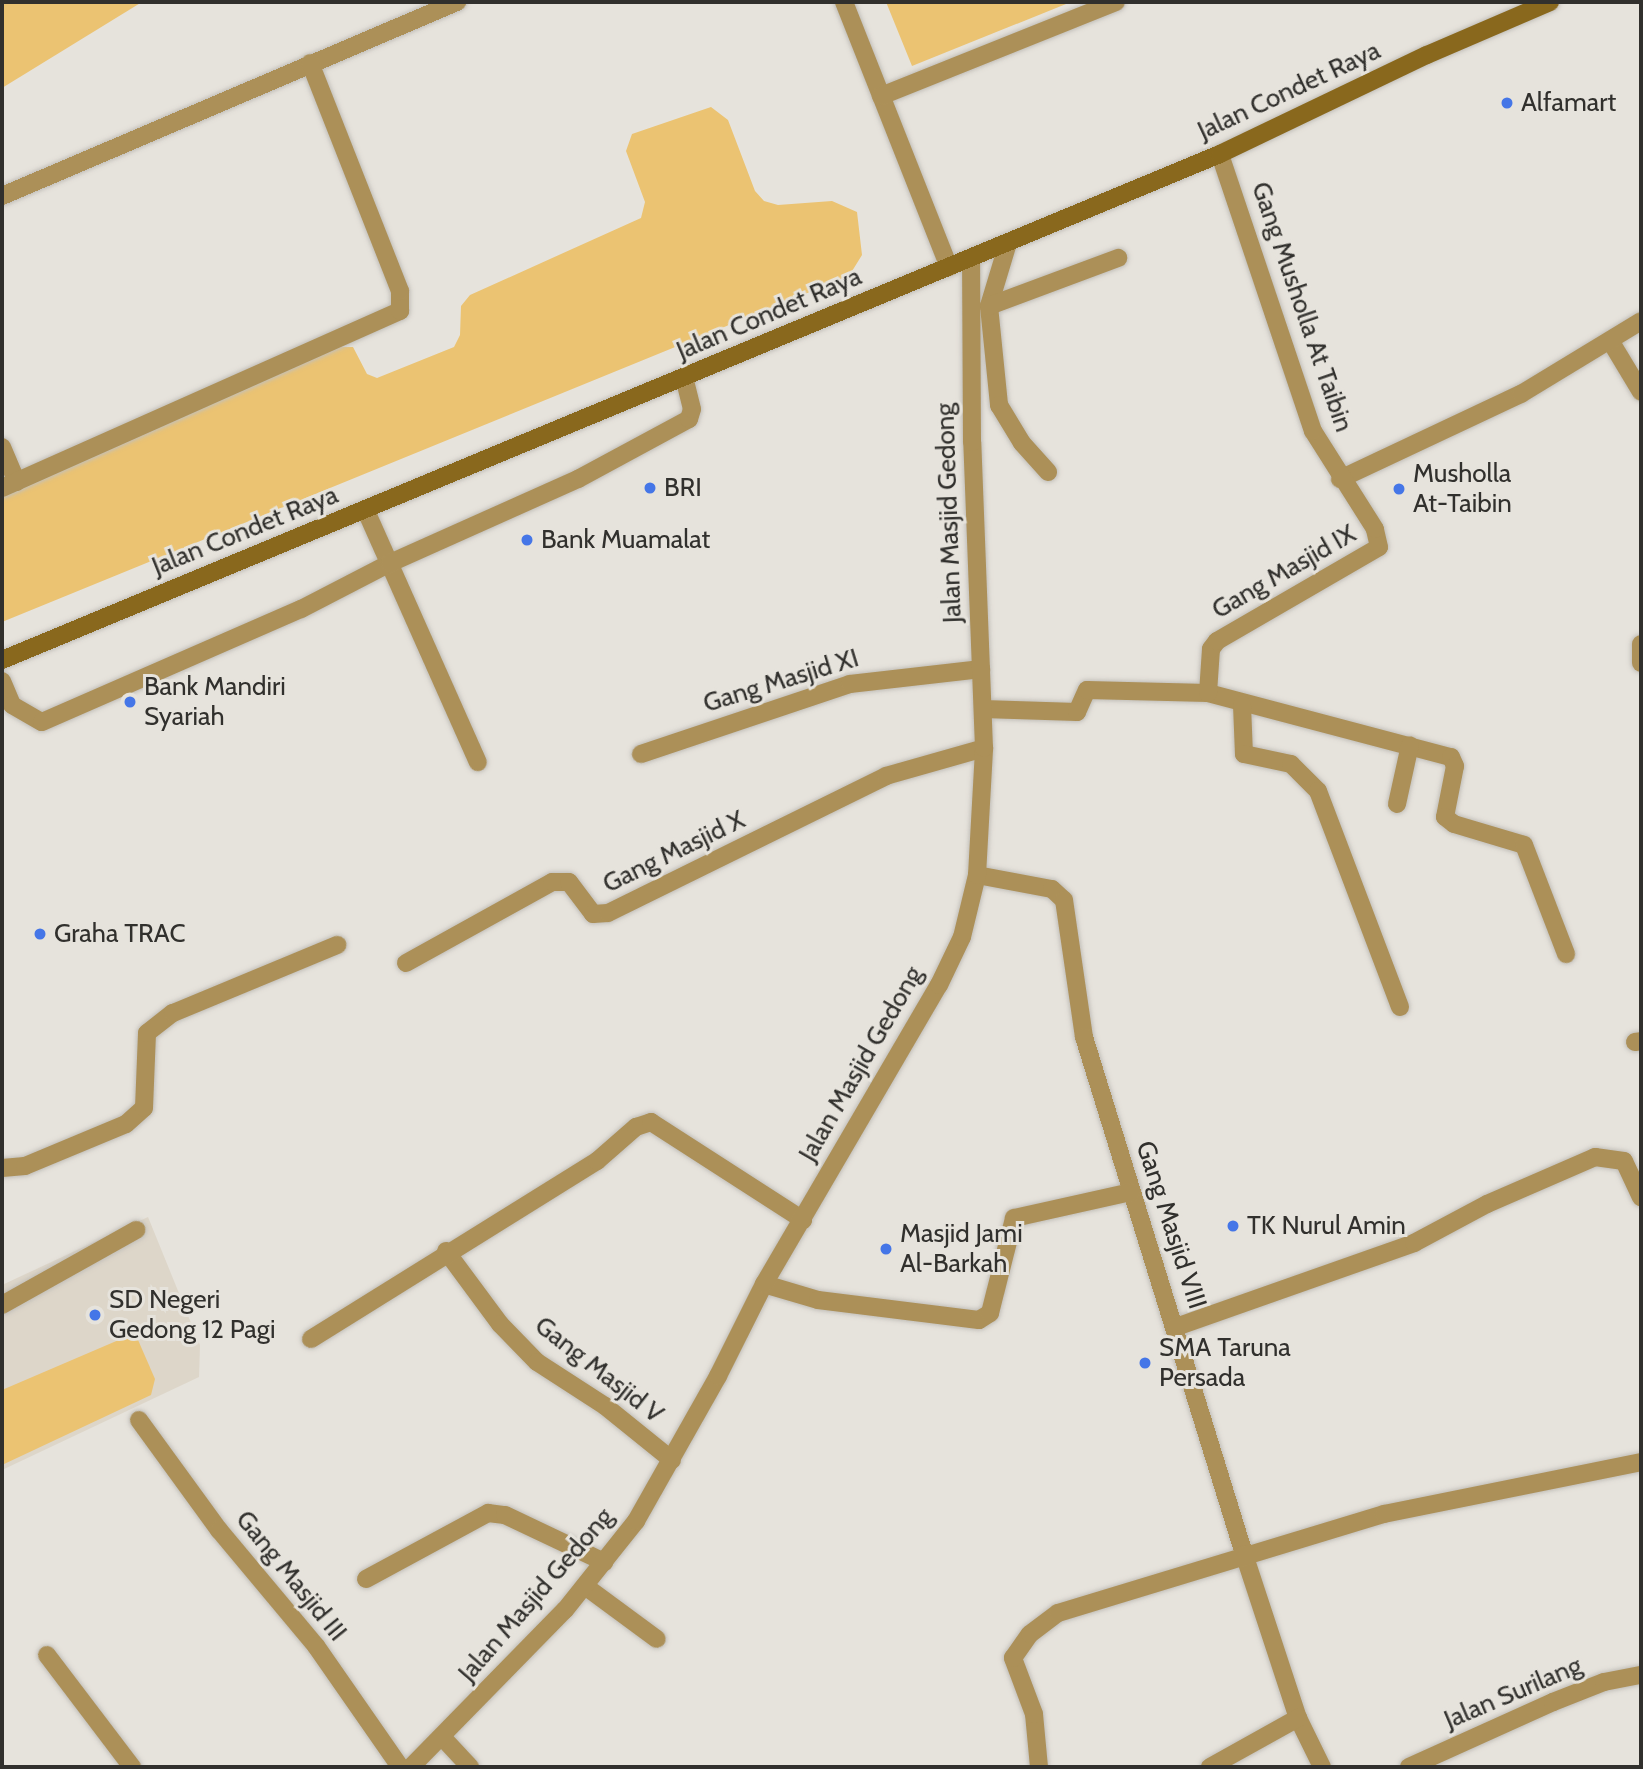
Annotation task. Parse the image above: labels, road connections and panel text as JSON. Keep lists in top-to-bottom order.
{
  "streets": {
    "street": [
      "Jalan Condet Raya",
      "Gang Musholla At Taibin",
      "Jalan Masjid Gedong",
      "Gang Masjid IX",
      "Gang Masjid XI",
      "Gang Masjid X",
      "Gang Masjid VIII",
      "Gang Masjid V",
      "Gang Masjid III",
      "Jalan Surilang"
    ]
  },
  "crossings": [
    ["Jalan Condet Raya", "Gang Musholla At Taibin"],
    ["Jalan Condet Raya", "Jalan Masjid Gedong"],
    ["Gang Musholla At Taibin", "Gang Masjid IX"],
    ["Jalan Masjid Gedong", "Gang Masjid XI"],
    ["Jalan Masjid Gedong", "Gang Masjid X"],
    ["Jalan Masjid Gedong", "Gang Masjid VIII"],
    ["Jalan Masjid Gedong", "Gang Masjid V"]
  ],
  "places": [
    "Alfamart",
    "BRI",
    "Musholla At-Taibin",
    "Bank Muamalat",
    "Bank Mandiri Syariah",
    "Graha TRAC",
    "TK Nurul Amin",
    "Masjid Jami Al-Barkah",
    "SD Negeri Gedong 12 Pagi",
    "SMA Taruna Persada"
  ]
}
